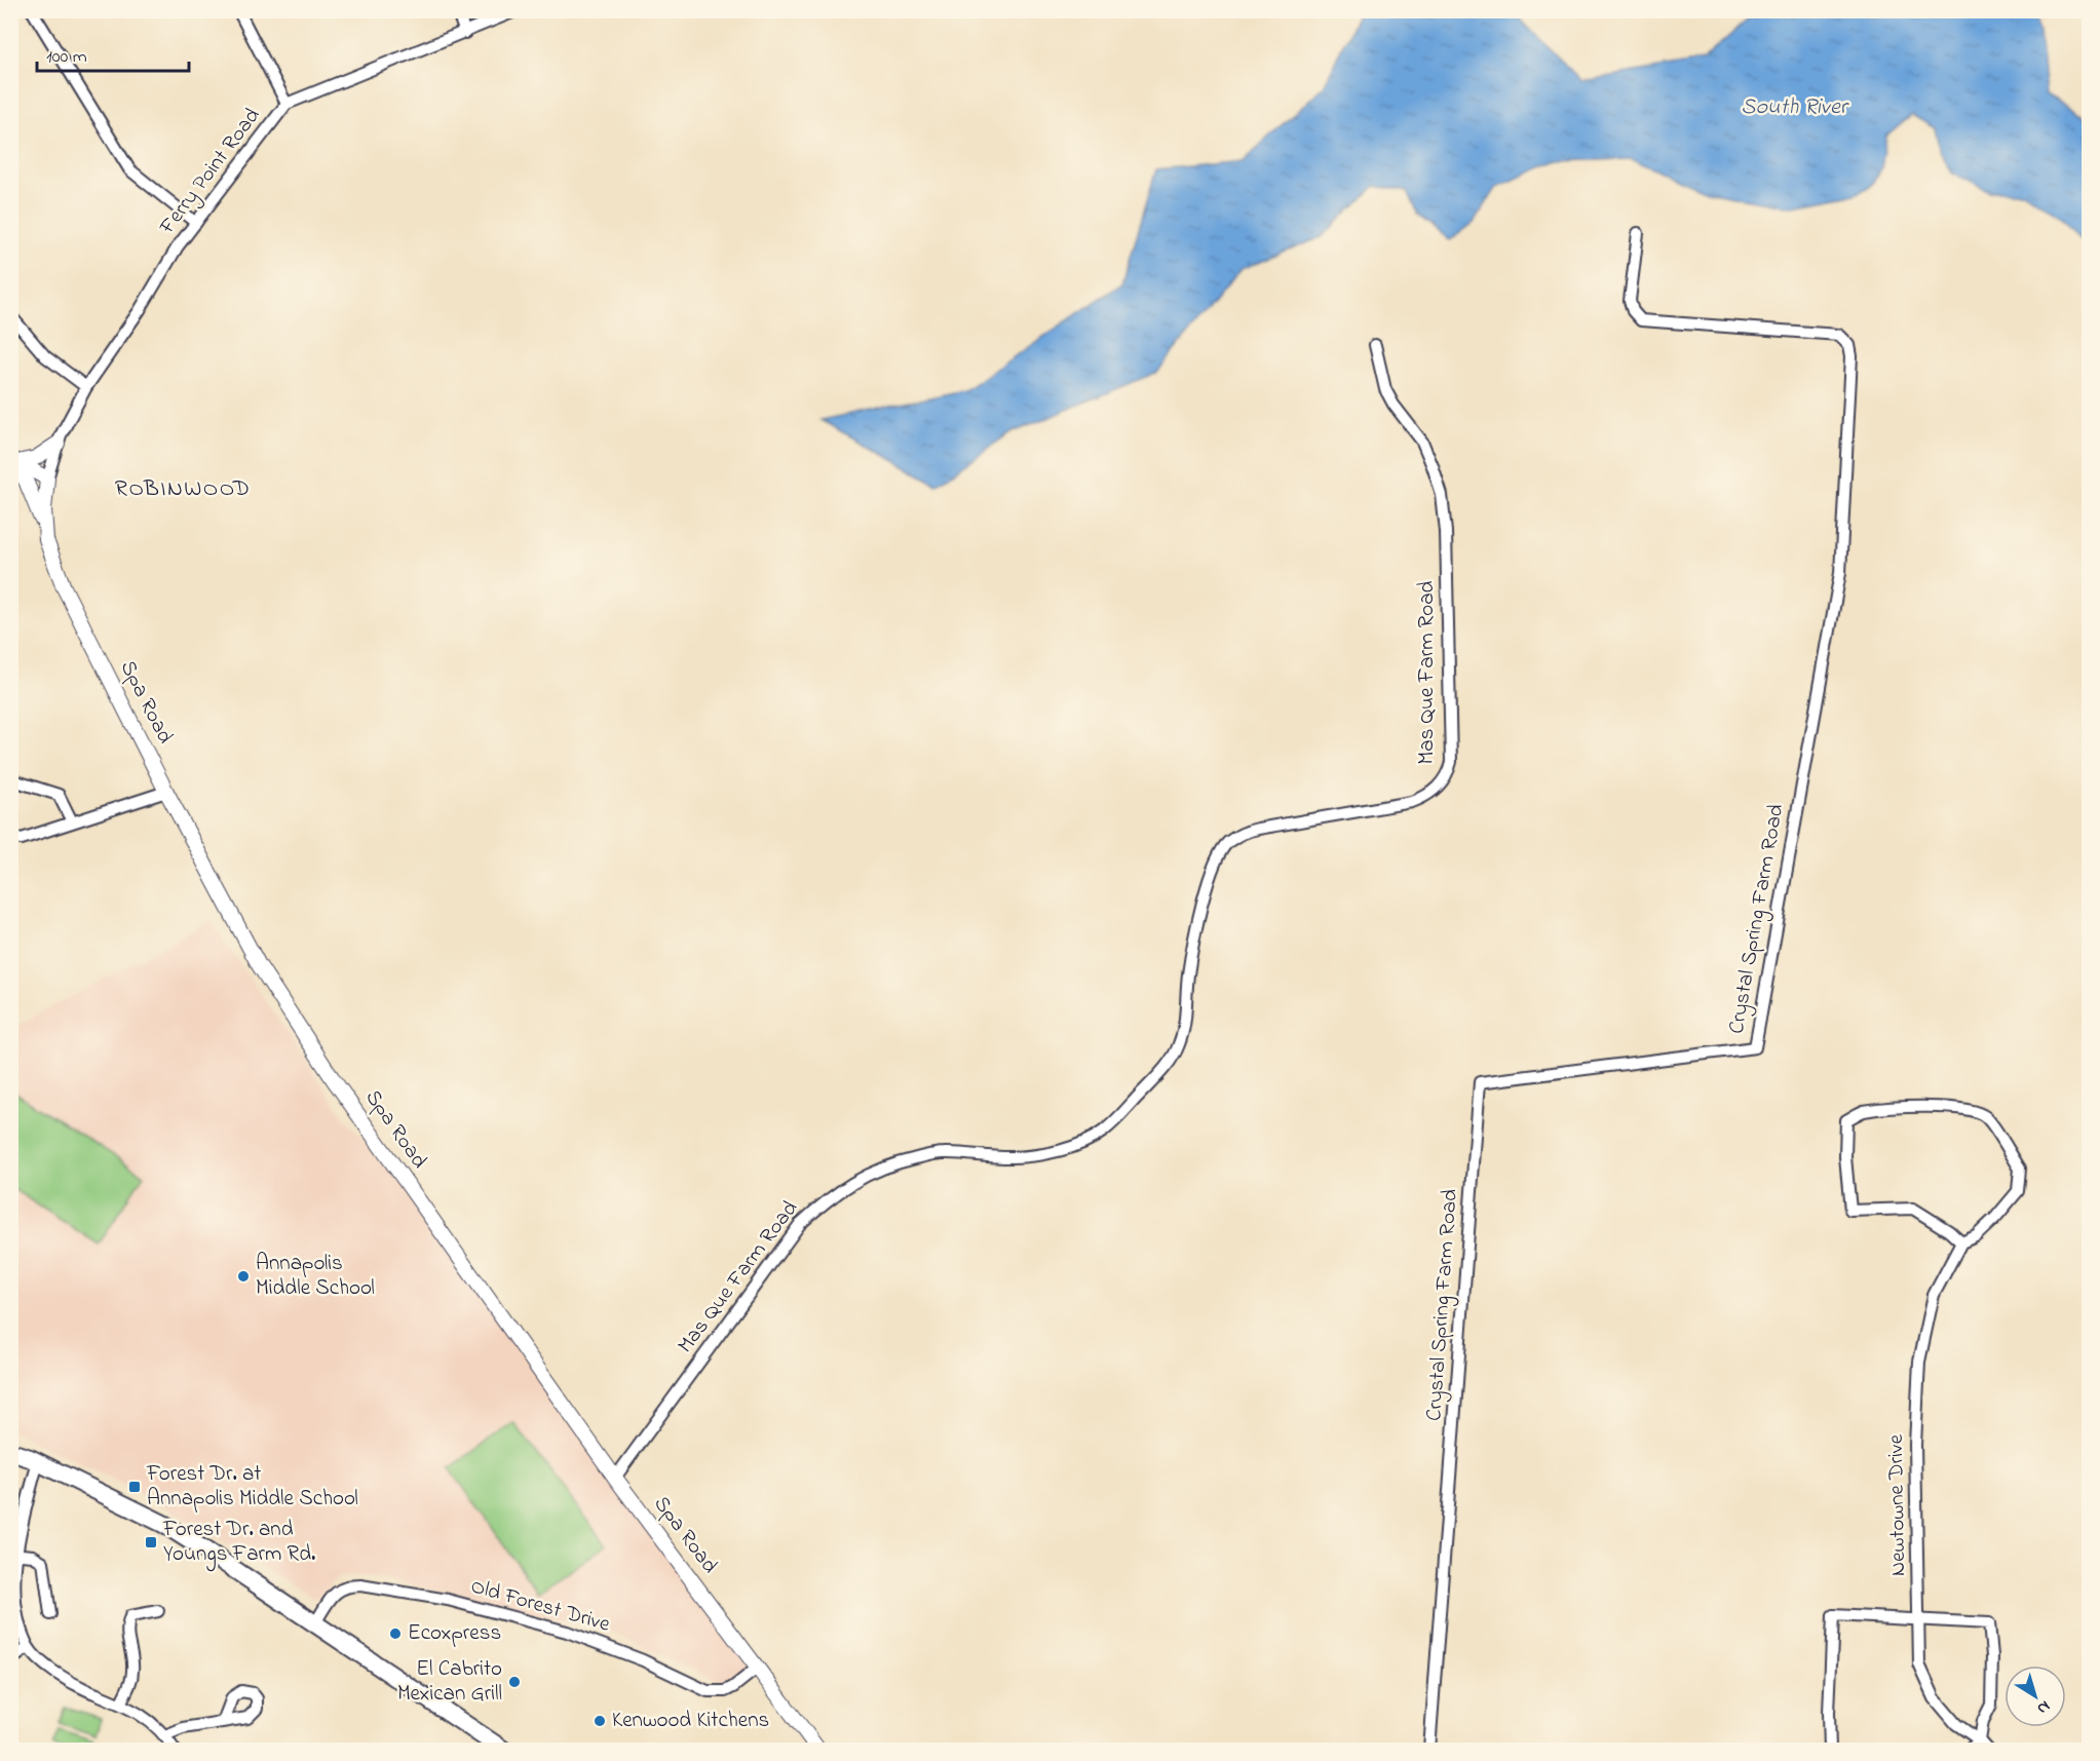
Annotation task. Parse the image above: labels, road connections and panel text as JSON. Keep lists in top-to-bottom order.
{
  "streets": {
    "street": [
      "Ferry Point Road",
      "Mas Que Farm Road",
      "Spa Road",
      "Crystal Spring Farm Road",
      "Newtowne Drive",
      "Old Forest Drive"
    ]
  },
  "crossings": [
    ["Ferry Point Road", "Spa Road"],
    ["Mas Que Farm Road", "Spa Road"],
    ["Spa Road", "Old Forest Drive"]
  ],
  "districts": ["ROBINWOOD"],
  "water": ["South River"],
  "places": {
    "other": [
      "Annapolis Middle School",
      "Ecoxpress",
      "El Cabrito Mexican Grill",
      "Kenwood Kitchens"
    ],
    "transit": ["Forest Dr. at Annapolis Middle School", "Forest Dr. and Youngs Farm Rd."]
  },
  "scale_bar": "100 m",
  "north": "bottom right"
}
